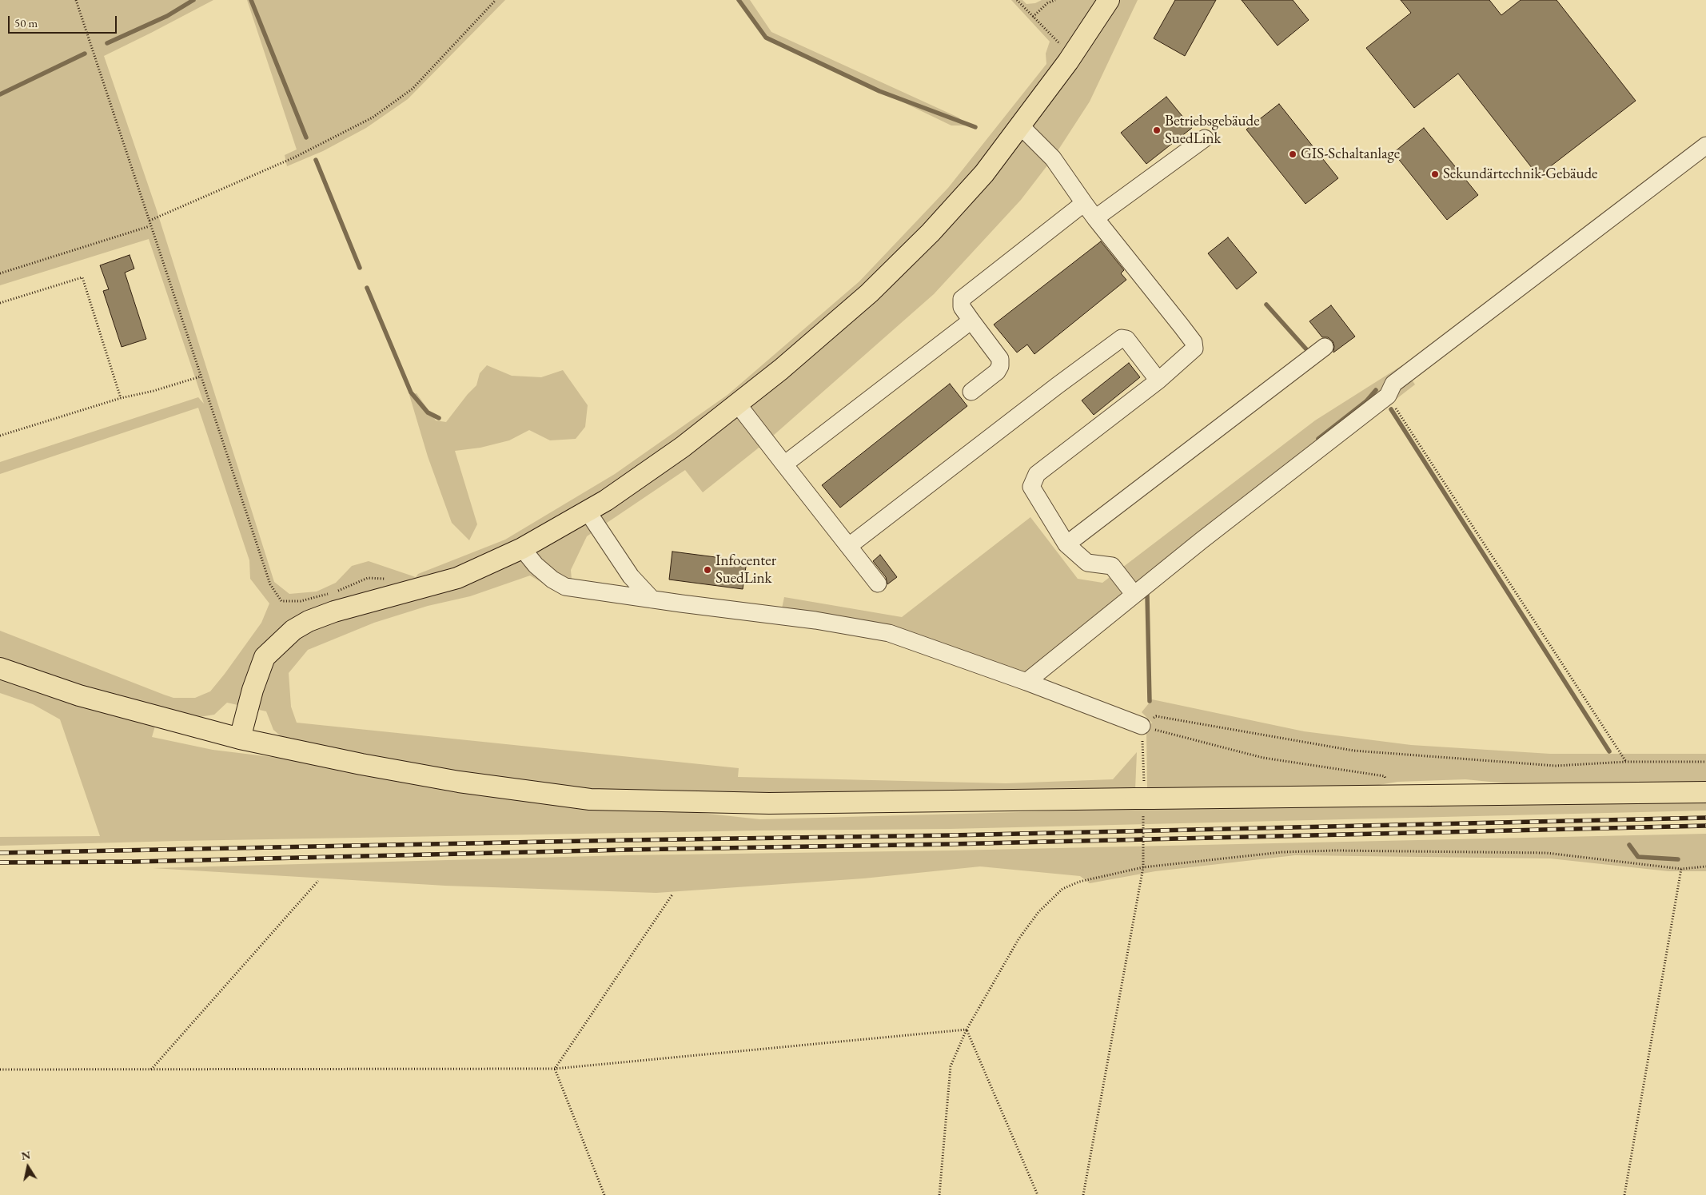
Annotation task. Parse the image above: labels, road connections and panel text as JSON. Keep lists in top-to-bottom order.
{
  "places": [
    "Betriebsgebäude SuedLink",
    "GIS-Schaltanlage",
    "Sekundärtechnik-Gebäude",
    "Infocenter SuedLink"
  ],
  "scale_bar": "50 m",
  "north": "top"
}
